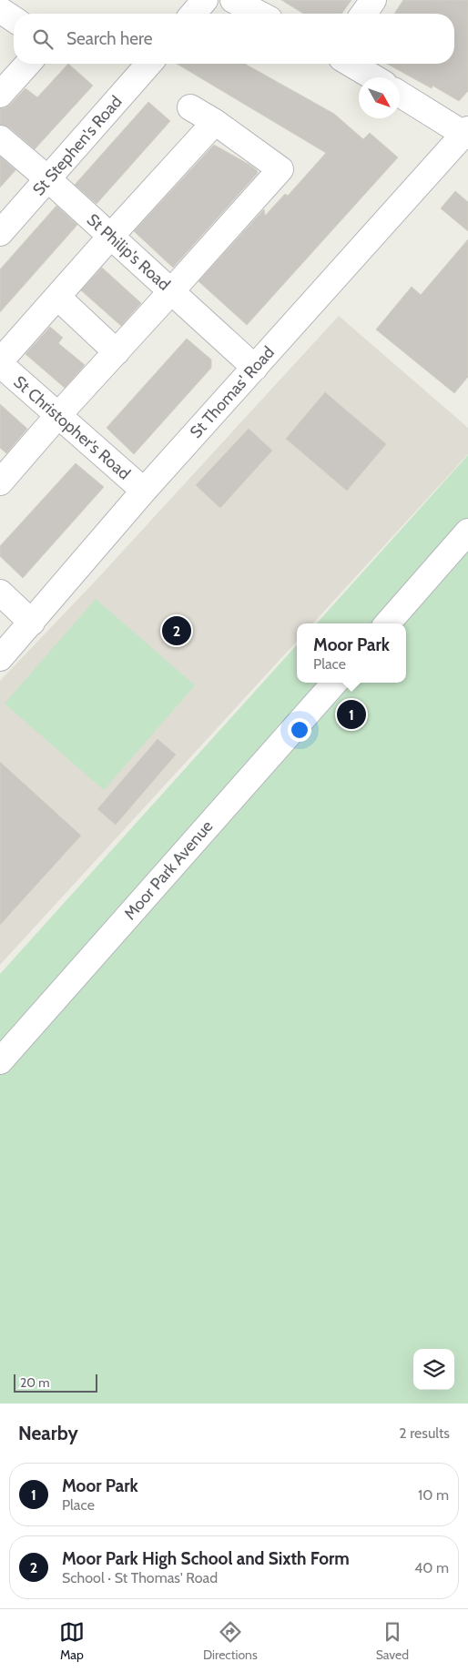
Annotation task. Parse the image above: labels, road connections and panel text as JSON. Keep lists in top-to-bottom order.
{
  "streets": {
    "street": [
      "St Stephen's Road",
      "St Philip's Road",
      "St Thomas' Road",
      "St Christopher's Road",
      "Moor Park Avenue"
    ]
  },
  "crossings": [
    ["St Stephen's Road", "St Philip's Road"],
    ["St Philip's Road", "St Thomas' Road"],
    ["St Thomas' Road", "St Christopher's Road"]
  ],
  "scale_bar": "20 m",
  "north": "bottom right",
  "page": {
    "search": "Search here",
    "pins": ["2", "1"],
    "popup": ["Moor Park", "Place"],
    "scale": "20 m",
    "heading": ["Nearby", "2 results"],
    "list": [
      {
        "mark": "1",
        "name": "Moor Park",
        "note": "Place",
        "value": "10 m"
      },
      {
        "mark": "2",
        "name": "Moor Park High School and Sixth Form",
        "note": "School · St Thomas' Road",
        "value": "40 m"
      }
    ],
    "nav": ["Map", "Directions", "Saved"]
  }
}
